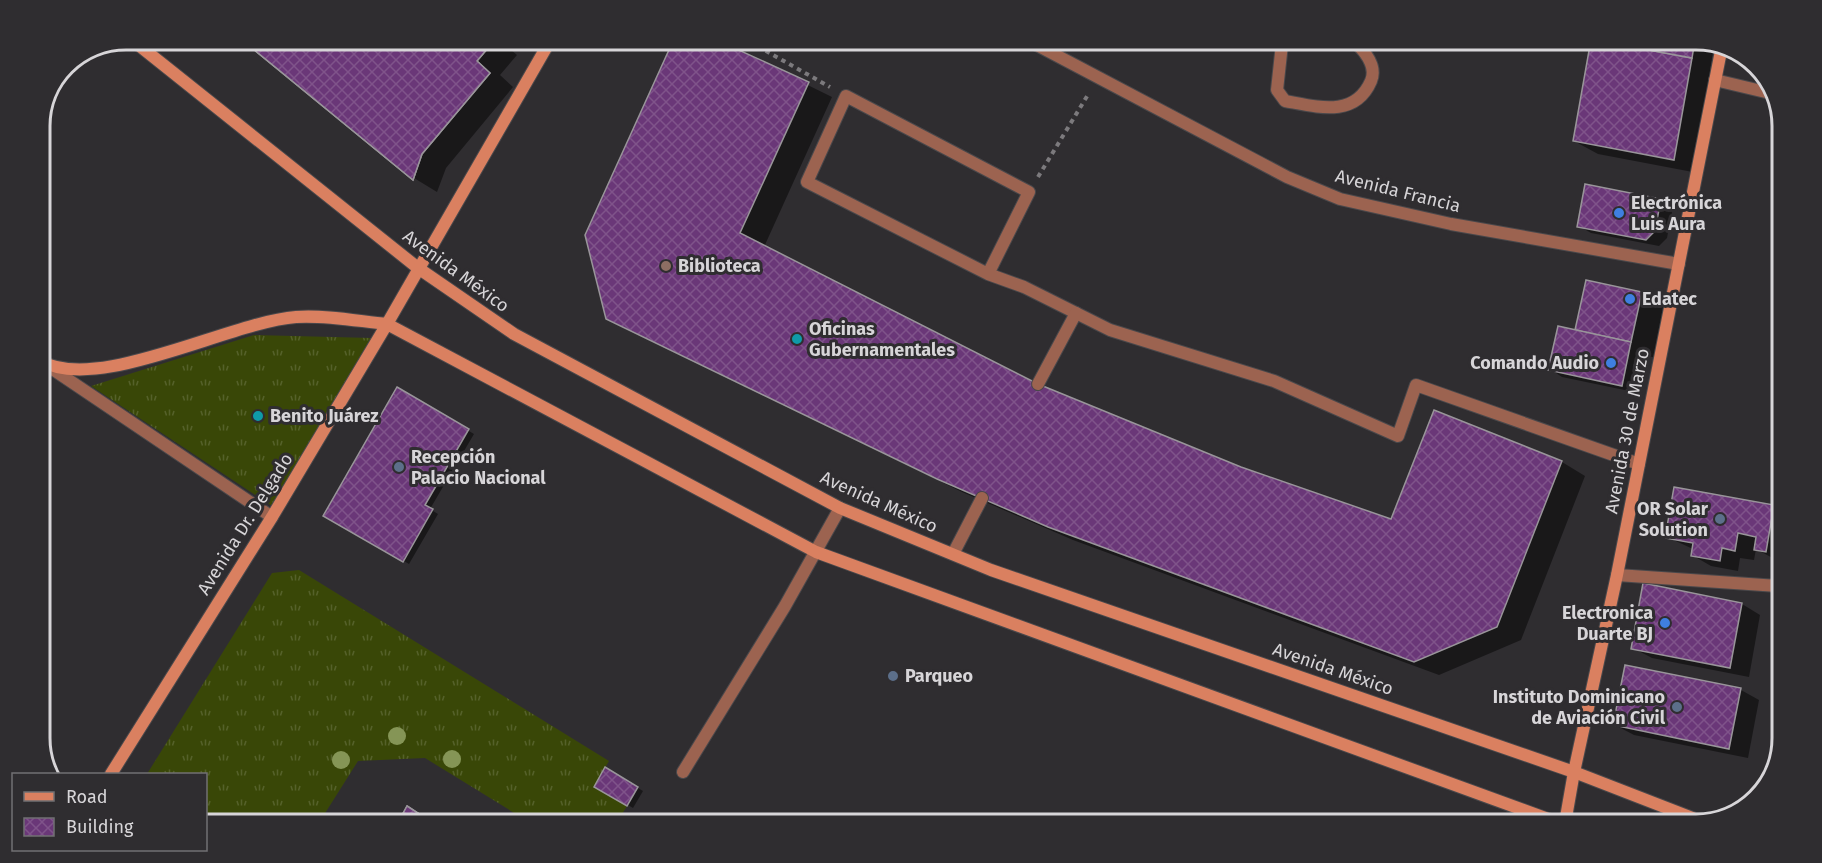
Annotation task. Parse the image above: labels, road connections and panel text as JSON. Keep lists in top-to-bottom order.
{
  "streets": {
    "main road": ["Avenida México", "Avenida 30 de Marzo", "Avenida Dr. Delgado"],
    "street": ["Avenida Francia"]
  },
  "crossings": [
    ["Avenida Francia", "Avenida 30 de Marzo"],
    ["Avenida México", "Avenida 30 de Marzo"],
    ["Avenida México", "Avenida Dr. Delgado"]
  ],
  "places": [
    "Electrónica Luis Aura",
    "Biblioteca",
    "Edatec",
    "Oficinas Gubernamentales",
    "Comando Audio",
    "Benito Juárez",
    "Recepción Palacio Nacional",
    "OR Solar Solution",
    "Electronica Duarte BJ",
    "Parqueo",
    "Instituto Dominicano de Aviación Civil"
  ],
  "legend": ["Road", "Building"]
}
